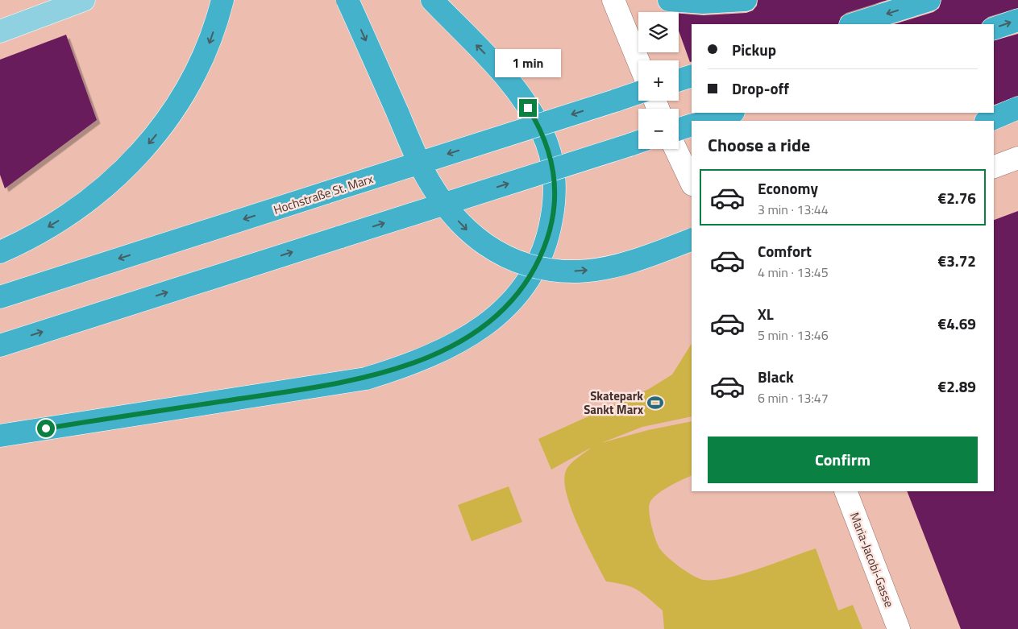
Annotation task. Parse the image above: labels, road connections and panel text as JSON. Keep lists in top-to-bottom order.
{
  "streets": {
    "highway": ["Hochstraße St. Marx"],
    "street": ["Maria-Jacobi-Gasse"]
  },
  "places": {
    "sports": ["Skatepark Sankt Marx"]
  },
  "page": {
    "map_buttons": ["+", "−"],
    "banner": ["Pickup", "Drop-off"],
    "bubble": "1 min",
    "heading": "Choose a ride",
    "list": [
      {
        "name": "Economy",
        "note": "3 min · 13:44",
        "value": "€2.76"
      },
      {
        "name": "Comfort",
        "note": "4 min · 13:45",
        "value": "€3.72"
      },
      {
        "name": "XL",
        "note": "5 min · 13:46",
        "value": "€4.69"
      },
      {
        "name": "Black",
        "note": "6 min · 13:47",
        "value": "€2.89"
      }
    ],
    "buttons": "Confirm"
  }
}
